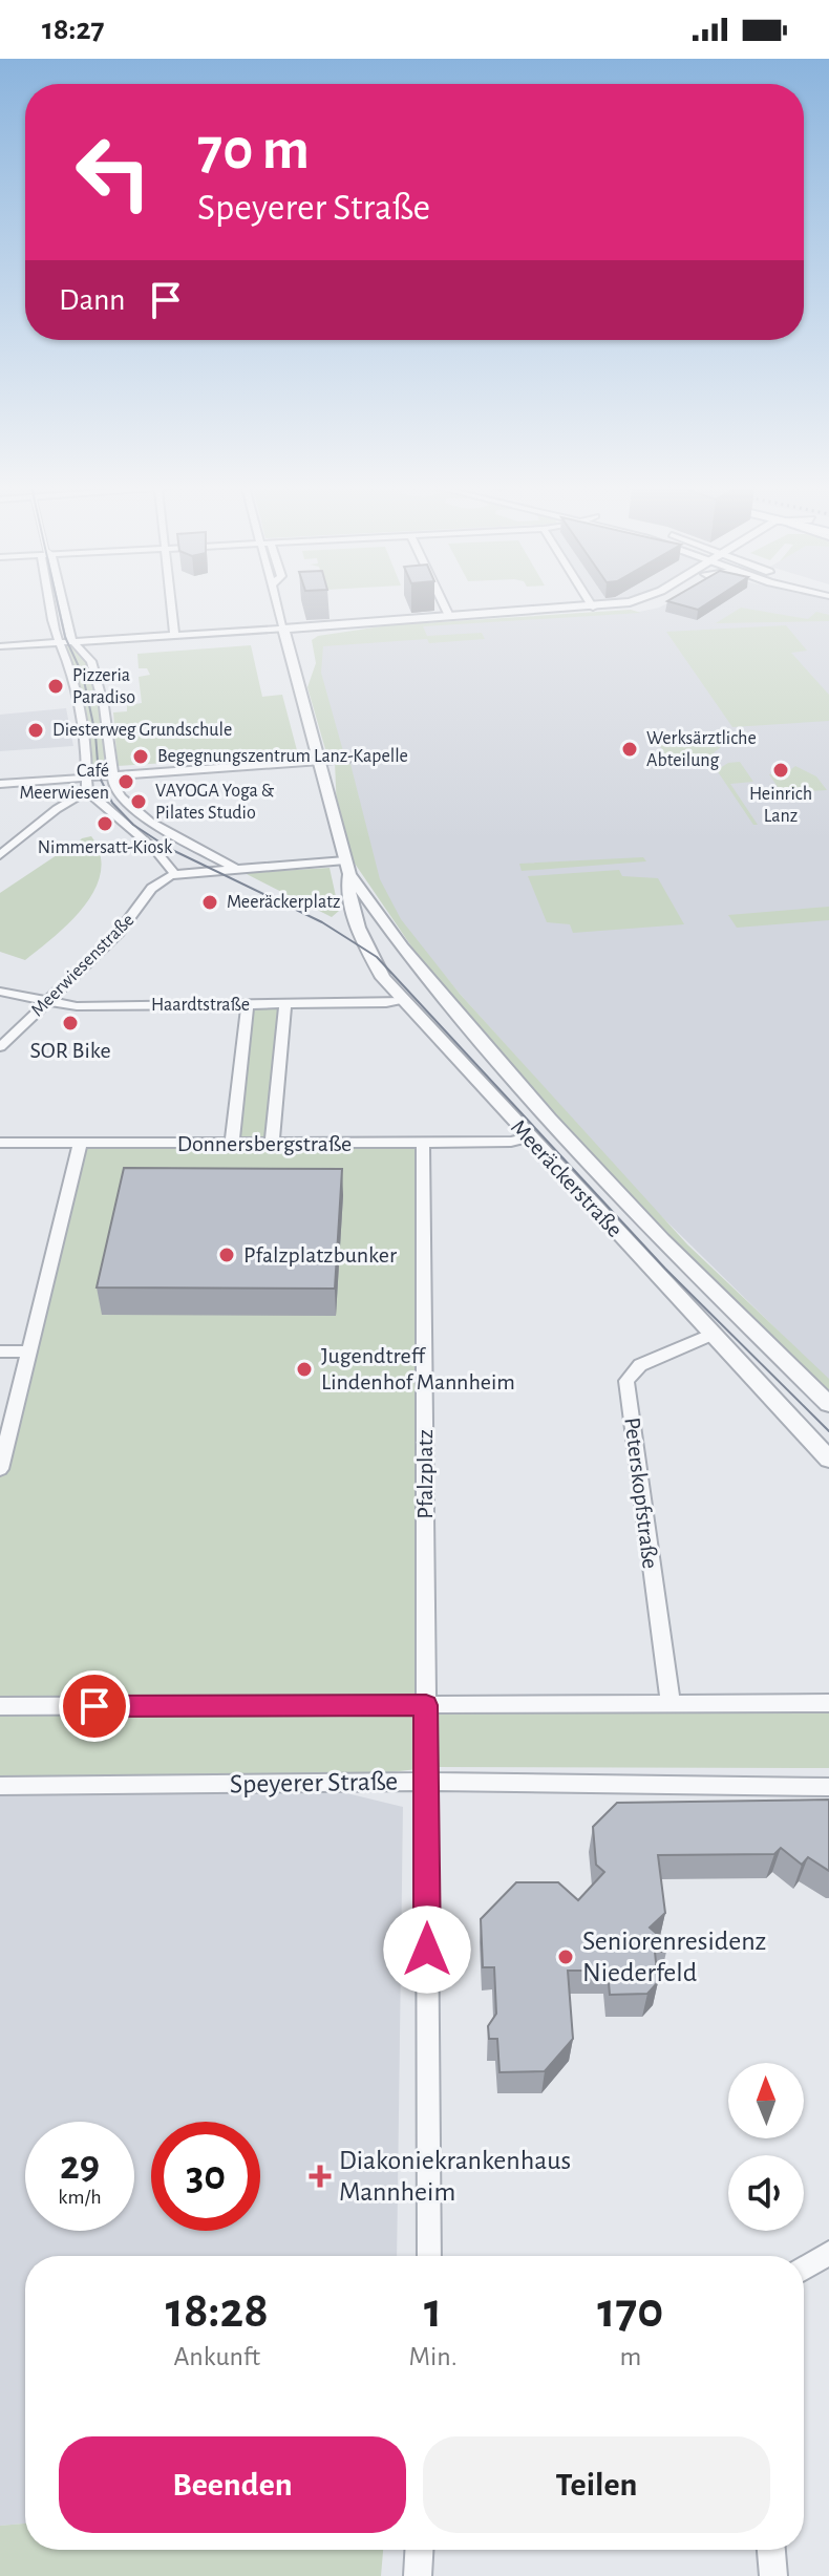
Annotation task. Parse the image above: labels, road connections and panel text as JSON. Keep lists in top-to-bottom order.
{
  "streets": {
    "street": [
      "Meerwiesenstraße",
      "Haardtstraße",
      "Donnersbergstraße",
      "Meeräckerstraße",
      "Pfalzplatz",
      "Peterskopfstraße",
      "Speyerer Straße"
    ]
  },
  "crossings": [
    ["Meerwiesenstraße", "Haardtstraße"],
    ["Haardtstraße", "Meeräckerstraße"],
    ["Donnersbergstraße", "Meeräckerstraße"],
    ["Donnersbergstraße", "Pfalzplatz"],
    ["Meeräckerstraße", "Peterskopfstraße"],
    ["Pfalzplatz", "Speyerer Straße"]
  ],
  "places": {
    "other": [
      "Pizzeria Paradiso",
      "Diesterweg Grundschule",
      "Werksärztliche Abteilung",
      "Begegnungszentrum Lanz-Kapelle",
      "Heinrich Lanz",
      "Café Meerwiesen",
      "VAYOGA Yoga & Pilates Studio",
      "Nimmersatt-Kiosk",
      "Meeräckerplatz",
      "SOR Bike",
      "Pfalzplatzbunker",
      "Jugendtreff Lindenhof Mannheim",
      "Seniorenresidenz Niederfeld"
    ],
    "health": ["Diakoniekrankenhaus Mannheim"]
  },
  "north": "top",
  "page": {
    "status": "18:27",
    "turn": ["70 m", "Speyerer Straße"],
    "then": "Dann",
    "speed": "29 km/h",
    "limit": "30",
    "eta": [
      "18:28",
      "Ankunft",
      "1",
      "Min.",
      "170",
      "m"
    ],
    "buttons": ["Beenden", "Teilen"]
  }
}
